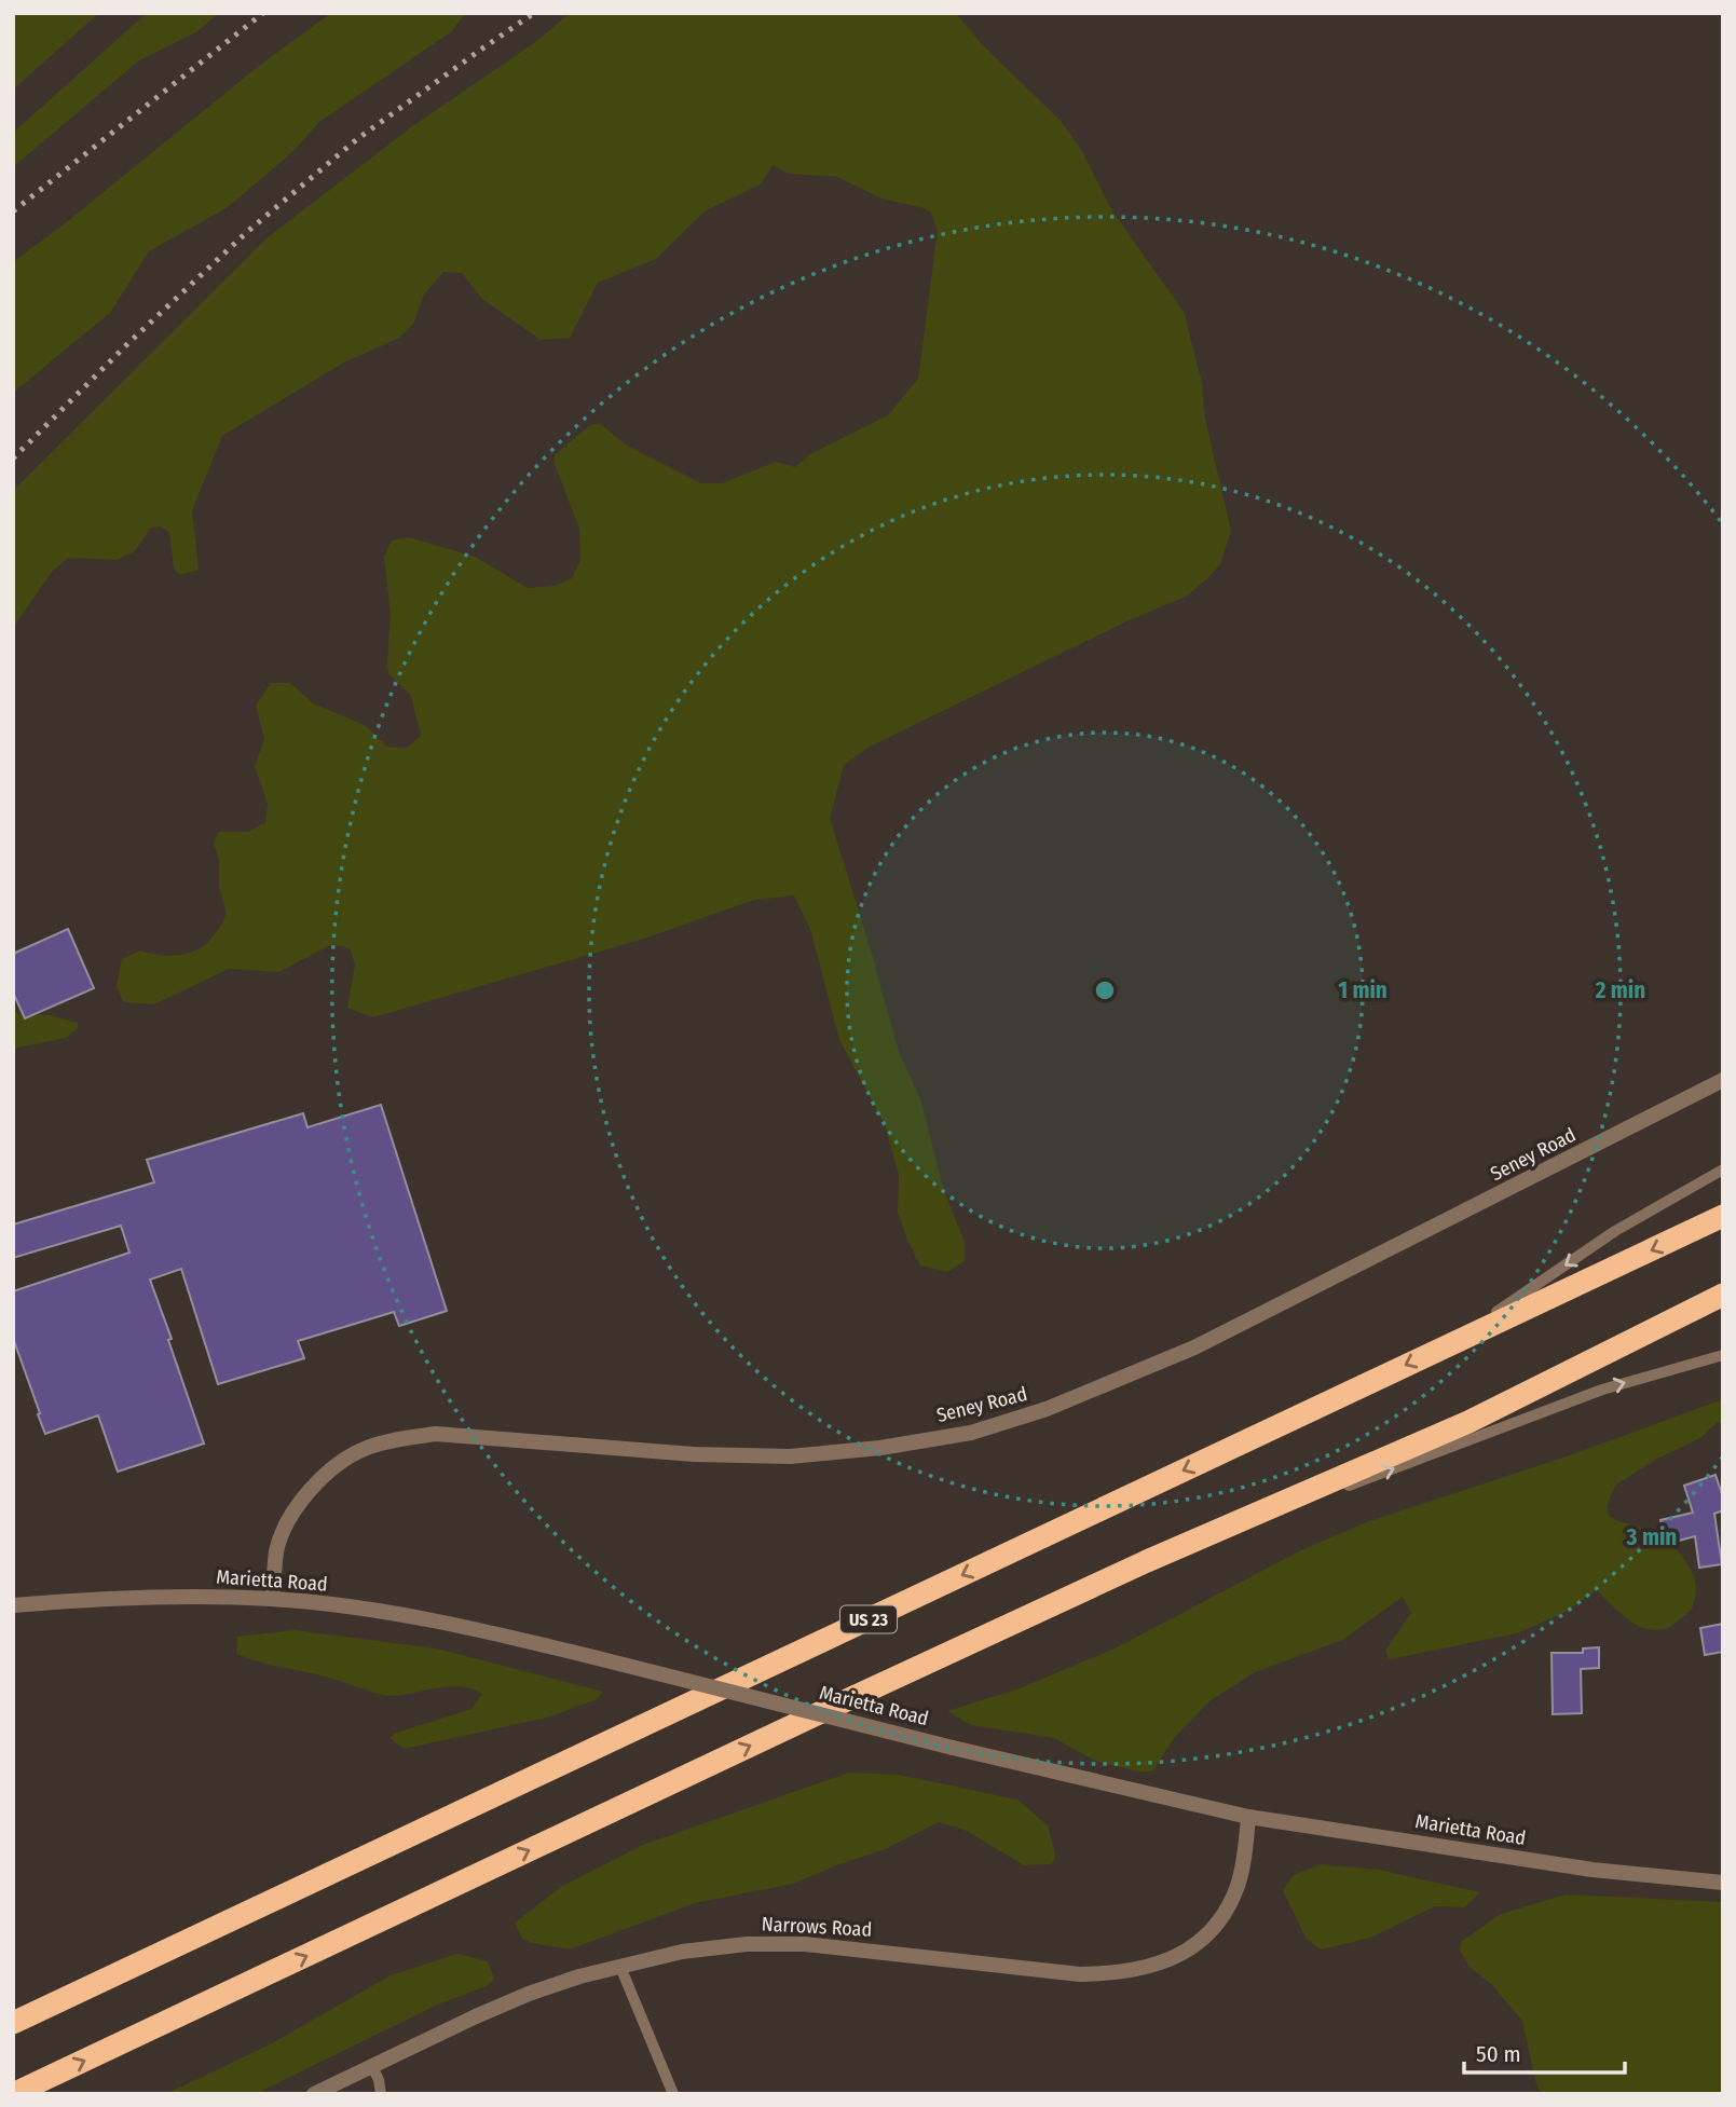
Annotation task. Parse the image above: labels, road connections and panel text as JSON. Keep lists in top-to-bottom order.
{
  "streets": {
    "highway": ["US 23"],
    "street": ["Seney Road", "Marietta Road", "Narrows Road"]
  },
  "crossings": [
    ["Seney Road", "Marietta Road"],
    ["Marietta Road", "Narrows Road"]
  ],
  "scale_bar": "50 m",
  "rings": ["1 min", "2 min", "3 min"]
}
